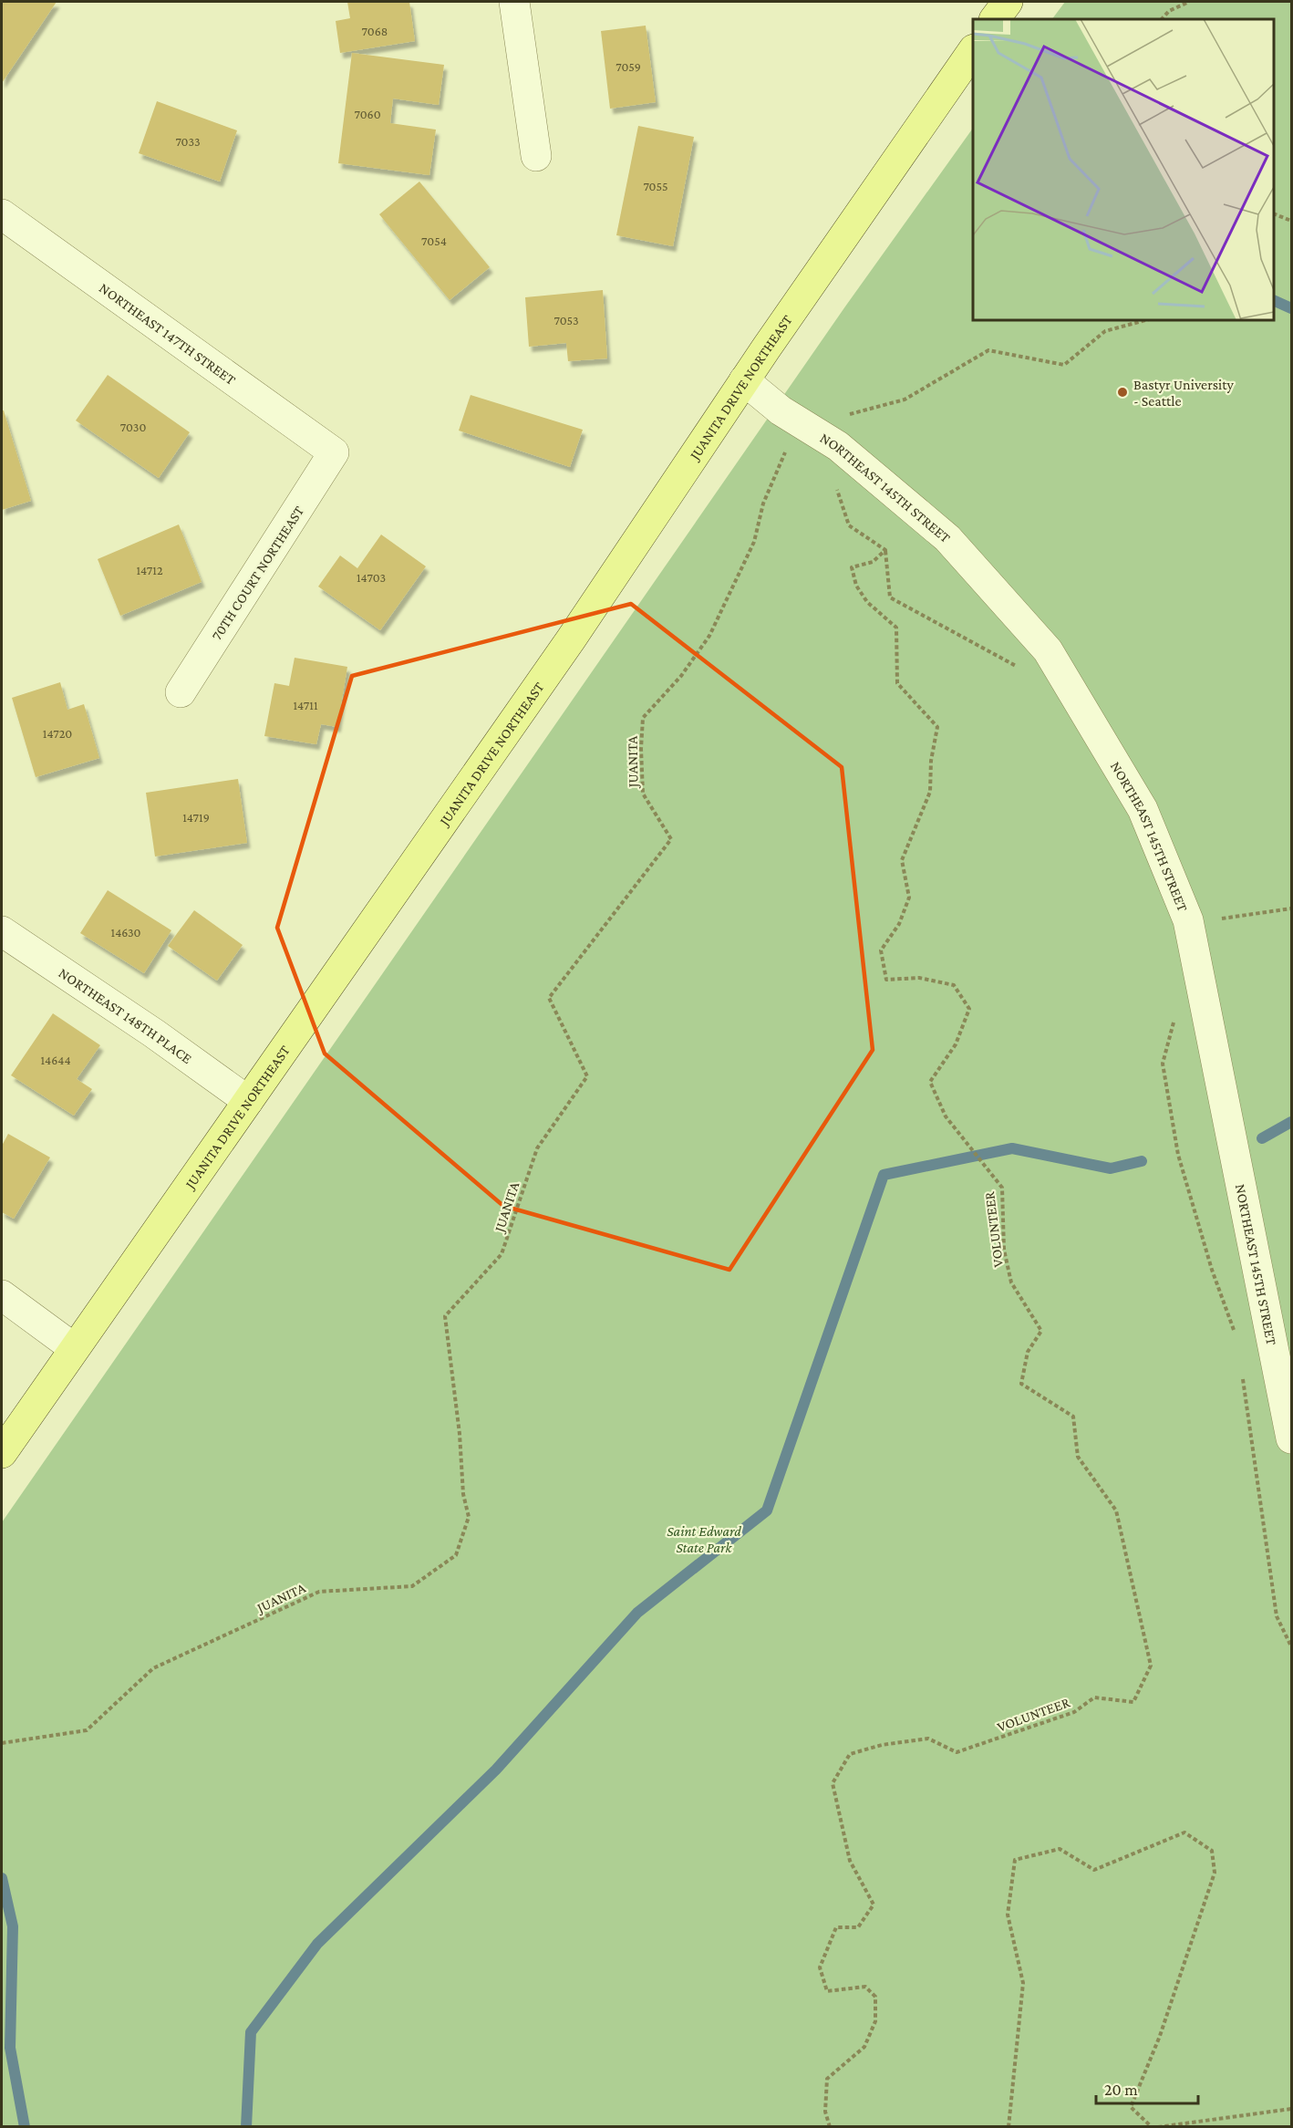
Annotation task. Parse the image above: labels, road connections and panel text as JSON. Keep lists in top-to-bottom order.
{
  "streets": {
    "main road": ["JUANITA DRIVE NORTHEAST"],
    "street": [
      "NORTHEAST 147TH STREET",
      "NORTHEAST 145TH STREET",
      "70TH COURT NORTHEAST",
      "NORTHEAST 148TH PLACE"
    ],
    "path": ["JUANITA", "VOLUNTEER"]
  },
  "crossings": [
    ["NORTHEAST 147TH STREET", "70TH COURT NORTHEAST"],
    ["JUANITA DRIVE NORTHEAST", "NORTHEAST 145TH STREET"],
    ["JUANITA DRIVE NORTHEAST", "NORTHEAST 148TH PLACE"]
  ],
  "parks": ["Saint Edward State Park"],
  "places": ["Bastyr University - Seattle"],
  "house_numbers": [
    "7068",
    "7059",
    "7060",
    "7033",
    "7055",
    "7054",
    "7053",
    "7030",
    "14712",
    "14703",
    "14711",
    "14720",
    "14719",
    "14630",
    "14644"
  ],
  "scale_bar": "20 m"
}
